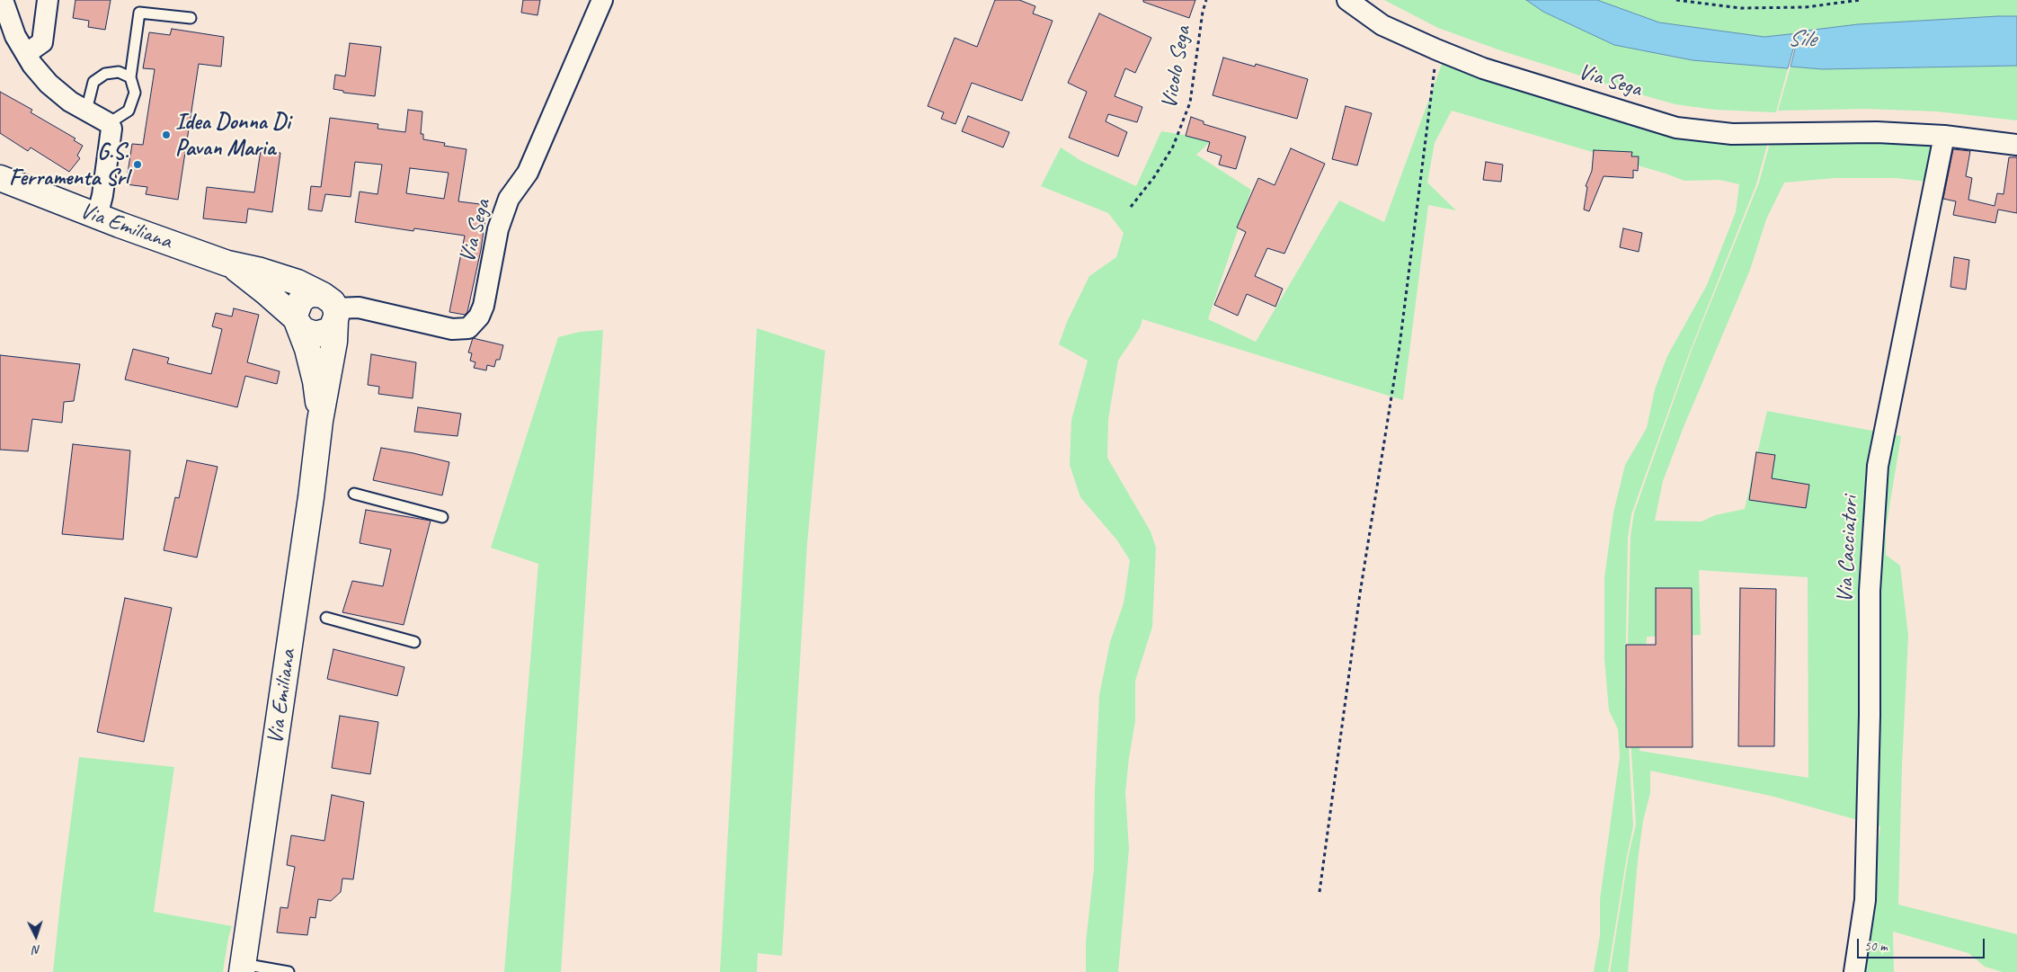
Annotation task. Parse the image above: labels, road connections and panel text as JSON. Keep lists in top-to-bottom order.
{
  "streets": {
    "main road": ["Via Emiliana"],
    "street": ["Via Sega", "Via Cacciatori"],
    "path": ["Vicolo Sega"]
  },
  "crossings": [
    ["Via Sega", "Via Emiliana"],
    ["Via Sega", "Via Cacciatori"]
  ],
  "water": ["Sile"],
  "places": ["Idea Donna Di Pavan Maria", "G.S. Ferramenta Srl"],
  "scale_bar": "50 m",
  "north": "bottom"
}
